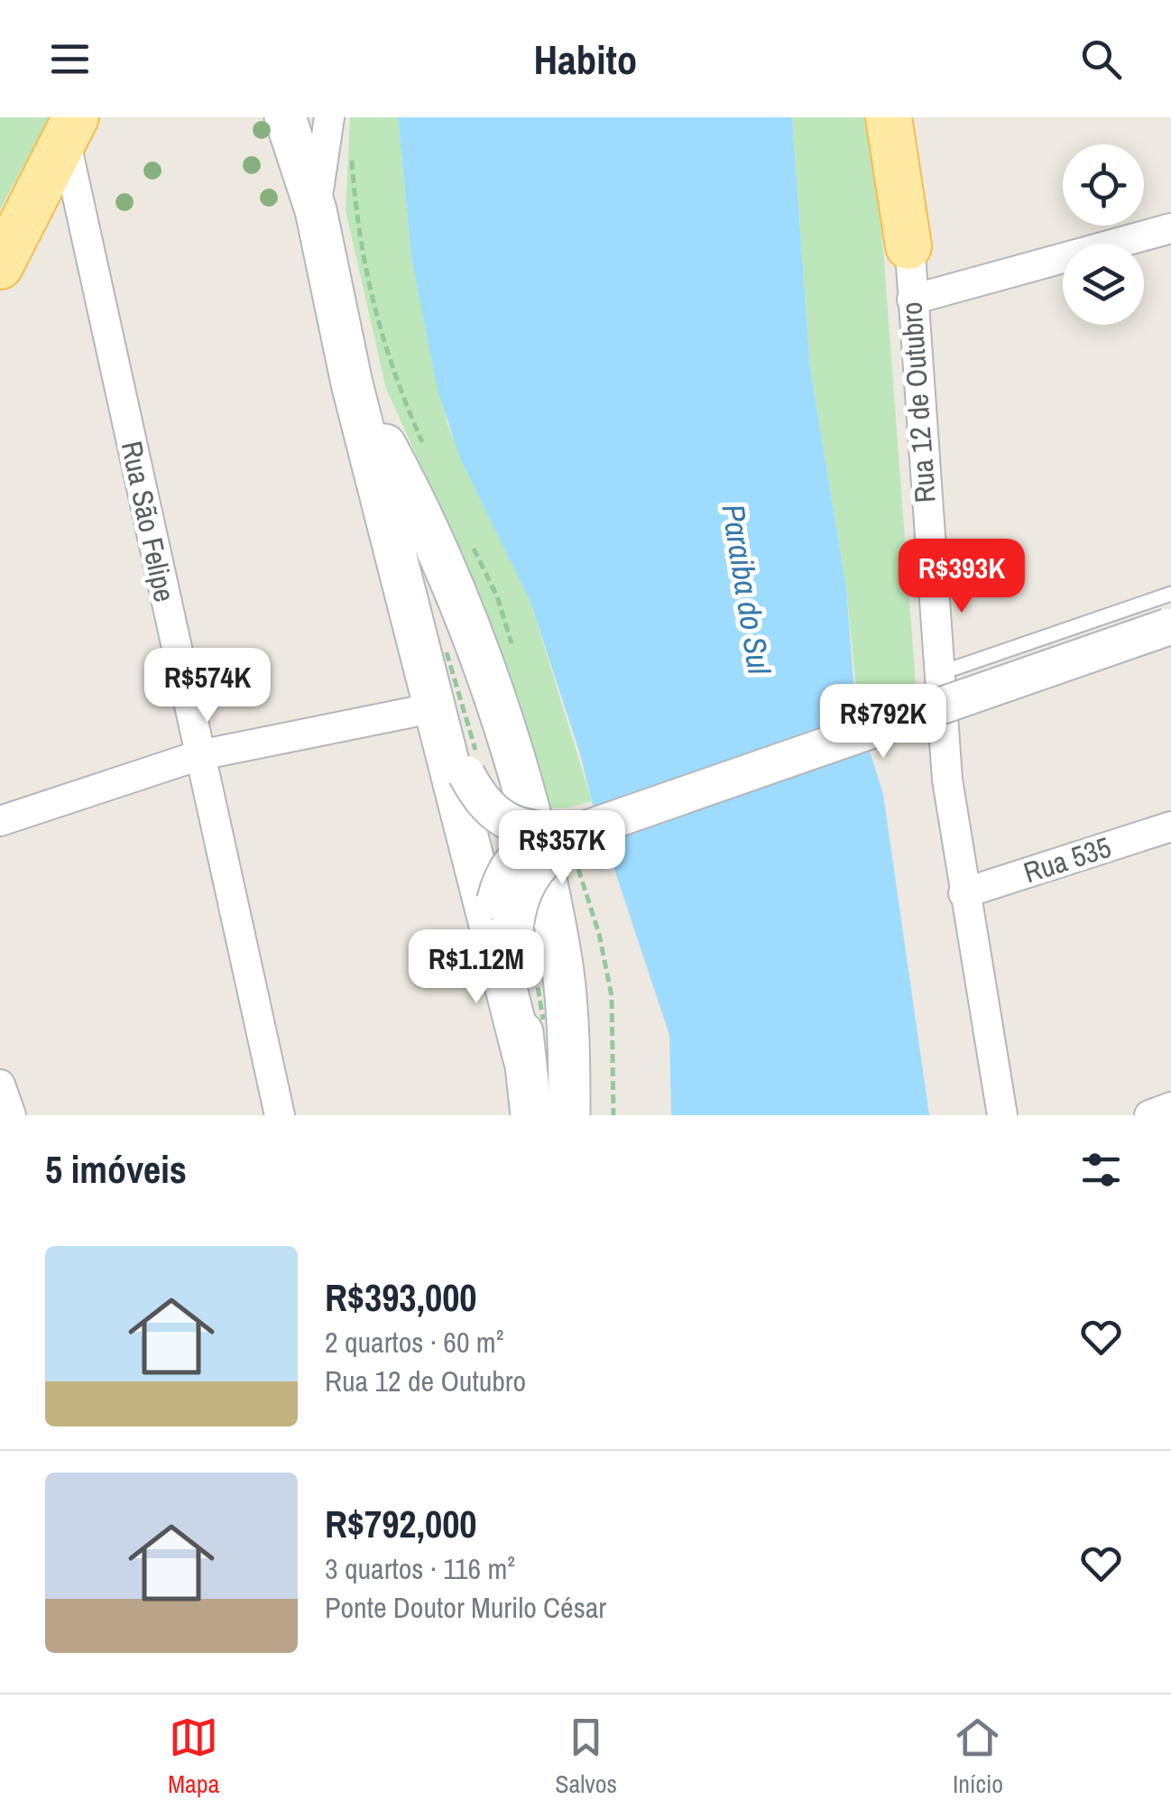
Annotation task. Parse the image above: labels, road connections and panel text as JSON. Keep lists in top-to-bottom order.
{
  "streets": {
    "street": ["Rua 12 de Outubro", "Rua São Felipe", "Rua 535"]
  },
  "crossings": [
    ["Rua 12 de Outubro", "Rua 535"]
  ],
  "water": ["Paraiba do Sul"],
  "page": {
    "header": "Habito",
    "price": [
      "R$393K",
      "R$574K",
      "R$792K",
      "R$357K",
      "R$1.12M"
    ],
    "heading": "5 imóveis",
    "list": [
      {
        "name": "R$393,000",
        "note": "2 quartos · 60 m² · Rua 12 de Outubro"
      },
      {
        "name": "R$792,000",
        "note": "3 quartos · 116 m² · Ponte Doutor Murilo César"
      }
    ],
    "tabs": ["Mapa", "Salvos", "Início"]
  }
}
